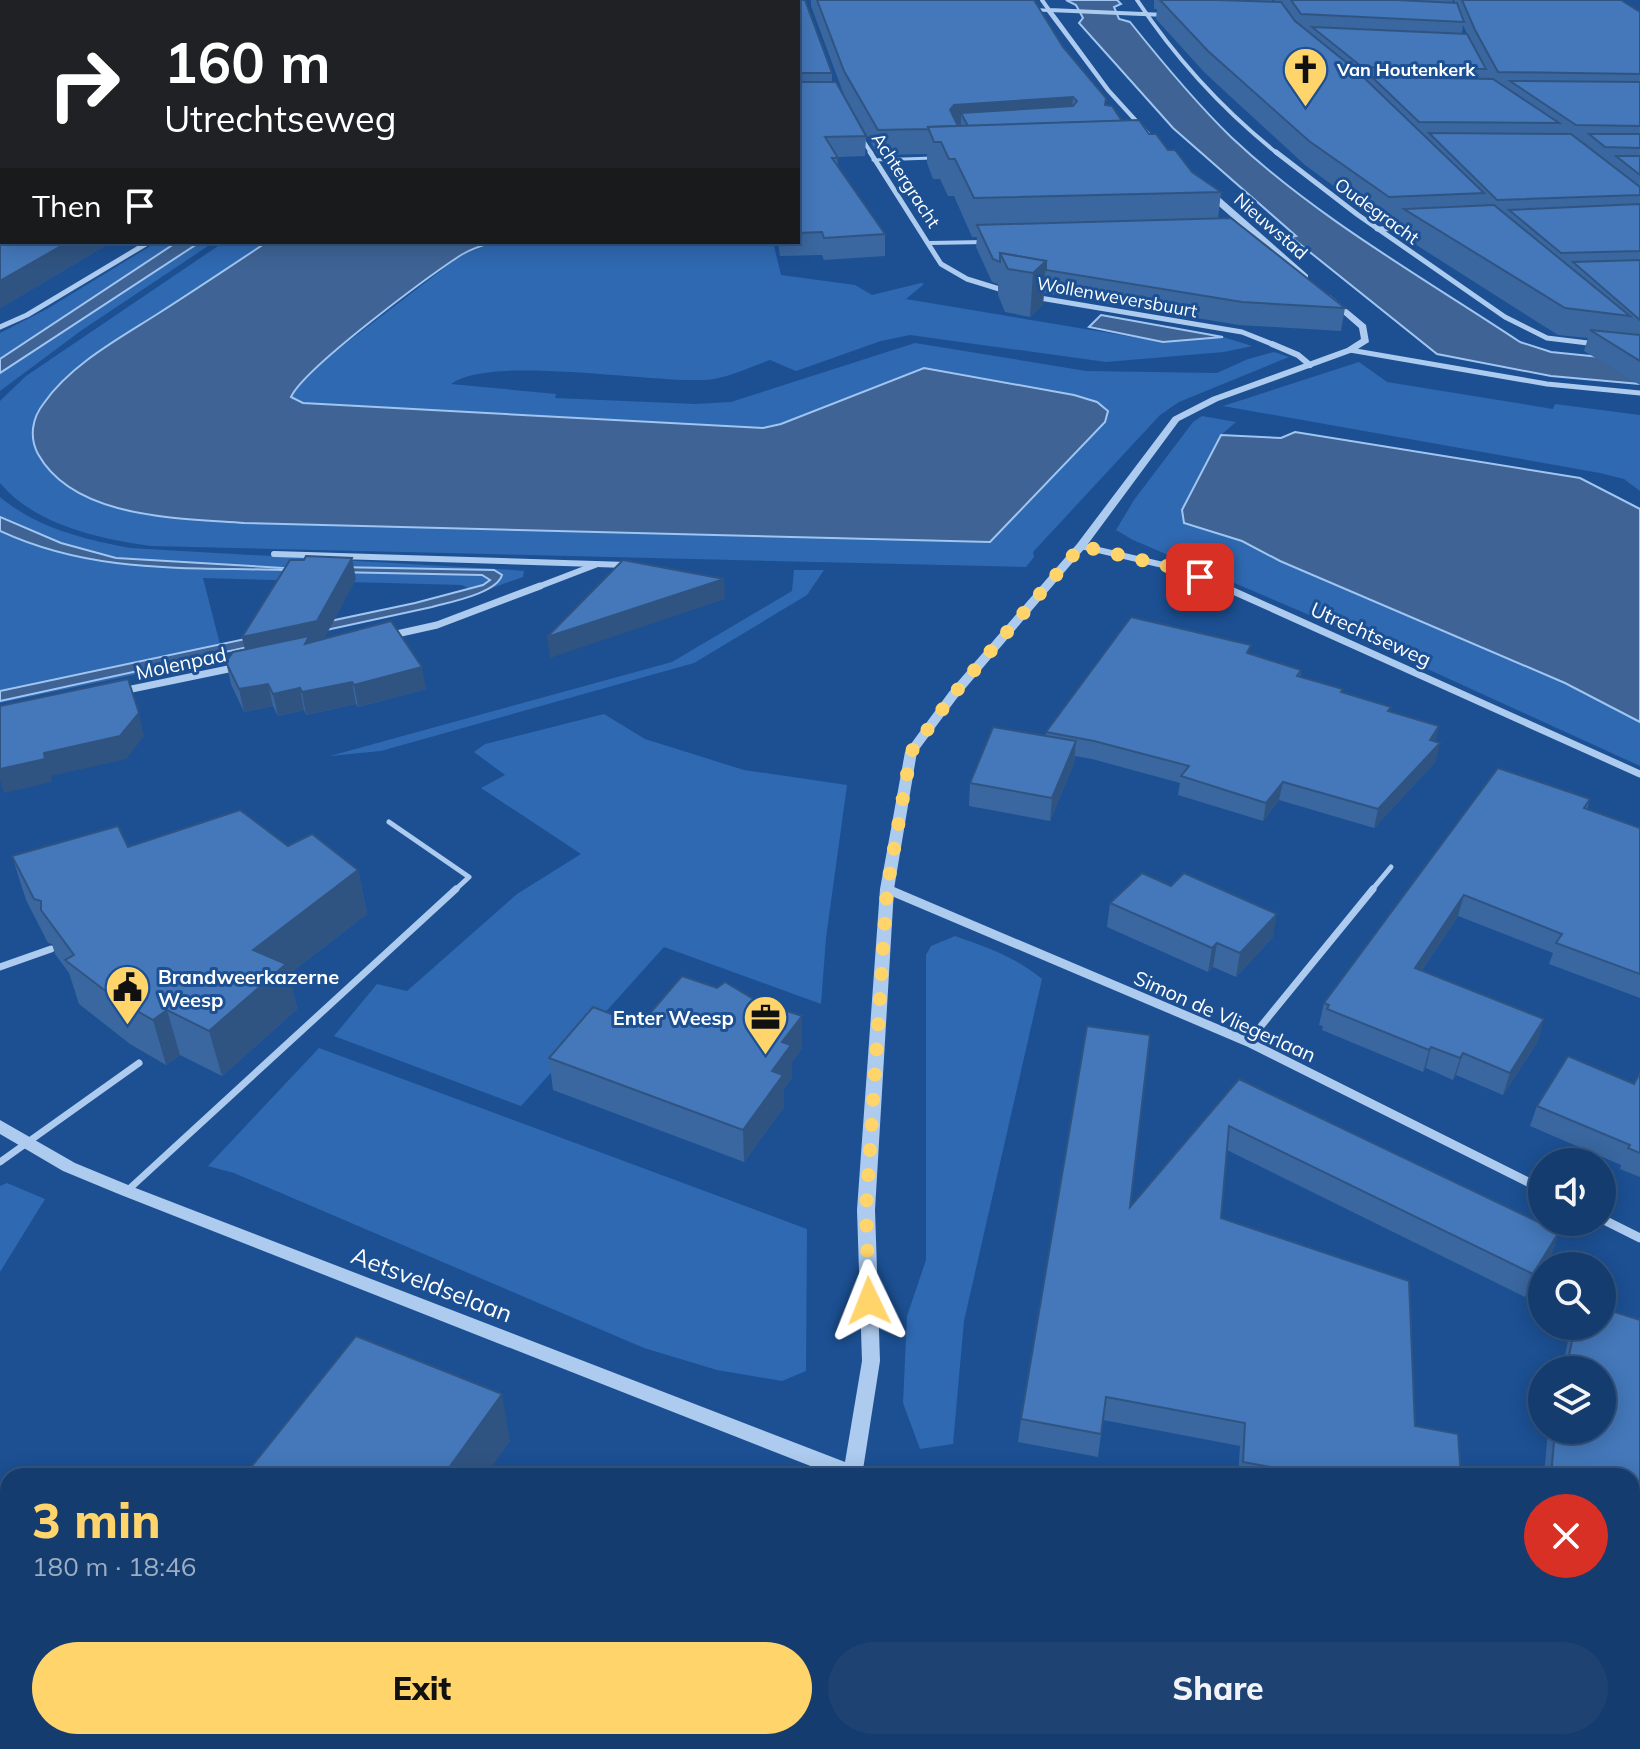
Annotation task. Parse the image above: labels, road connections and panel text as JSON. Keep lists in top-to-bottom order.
{
  "streets": {
    "street": [
      "Achtergracht",
      "Oudegracht",
      "Nieuwstad",
      "Wollenweversbuurt",
      "Utrechtseweg",
      "Molenpad",
      "Simon de Vliegerlaan",
      "Aetsveldselaan"
    ]
  },
  "crossings": [
    ["Achtergracht", "Wollenweversbuurt"]
  ],
  "places": {
    "church": ["Van Houtenkerk"],
    "public building": ["Brandweerkazerne Weesp"],
    "office": ["Enter Weesp"]
  },
  "page": {
    "turn": ["160 m", "Utrechtseweg"],
    "then": "Then",
    "heading": ["3 min", "180 m · 18:46"],
    "buttons": ["Exit", "Share"]
  }
}
